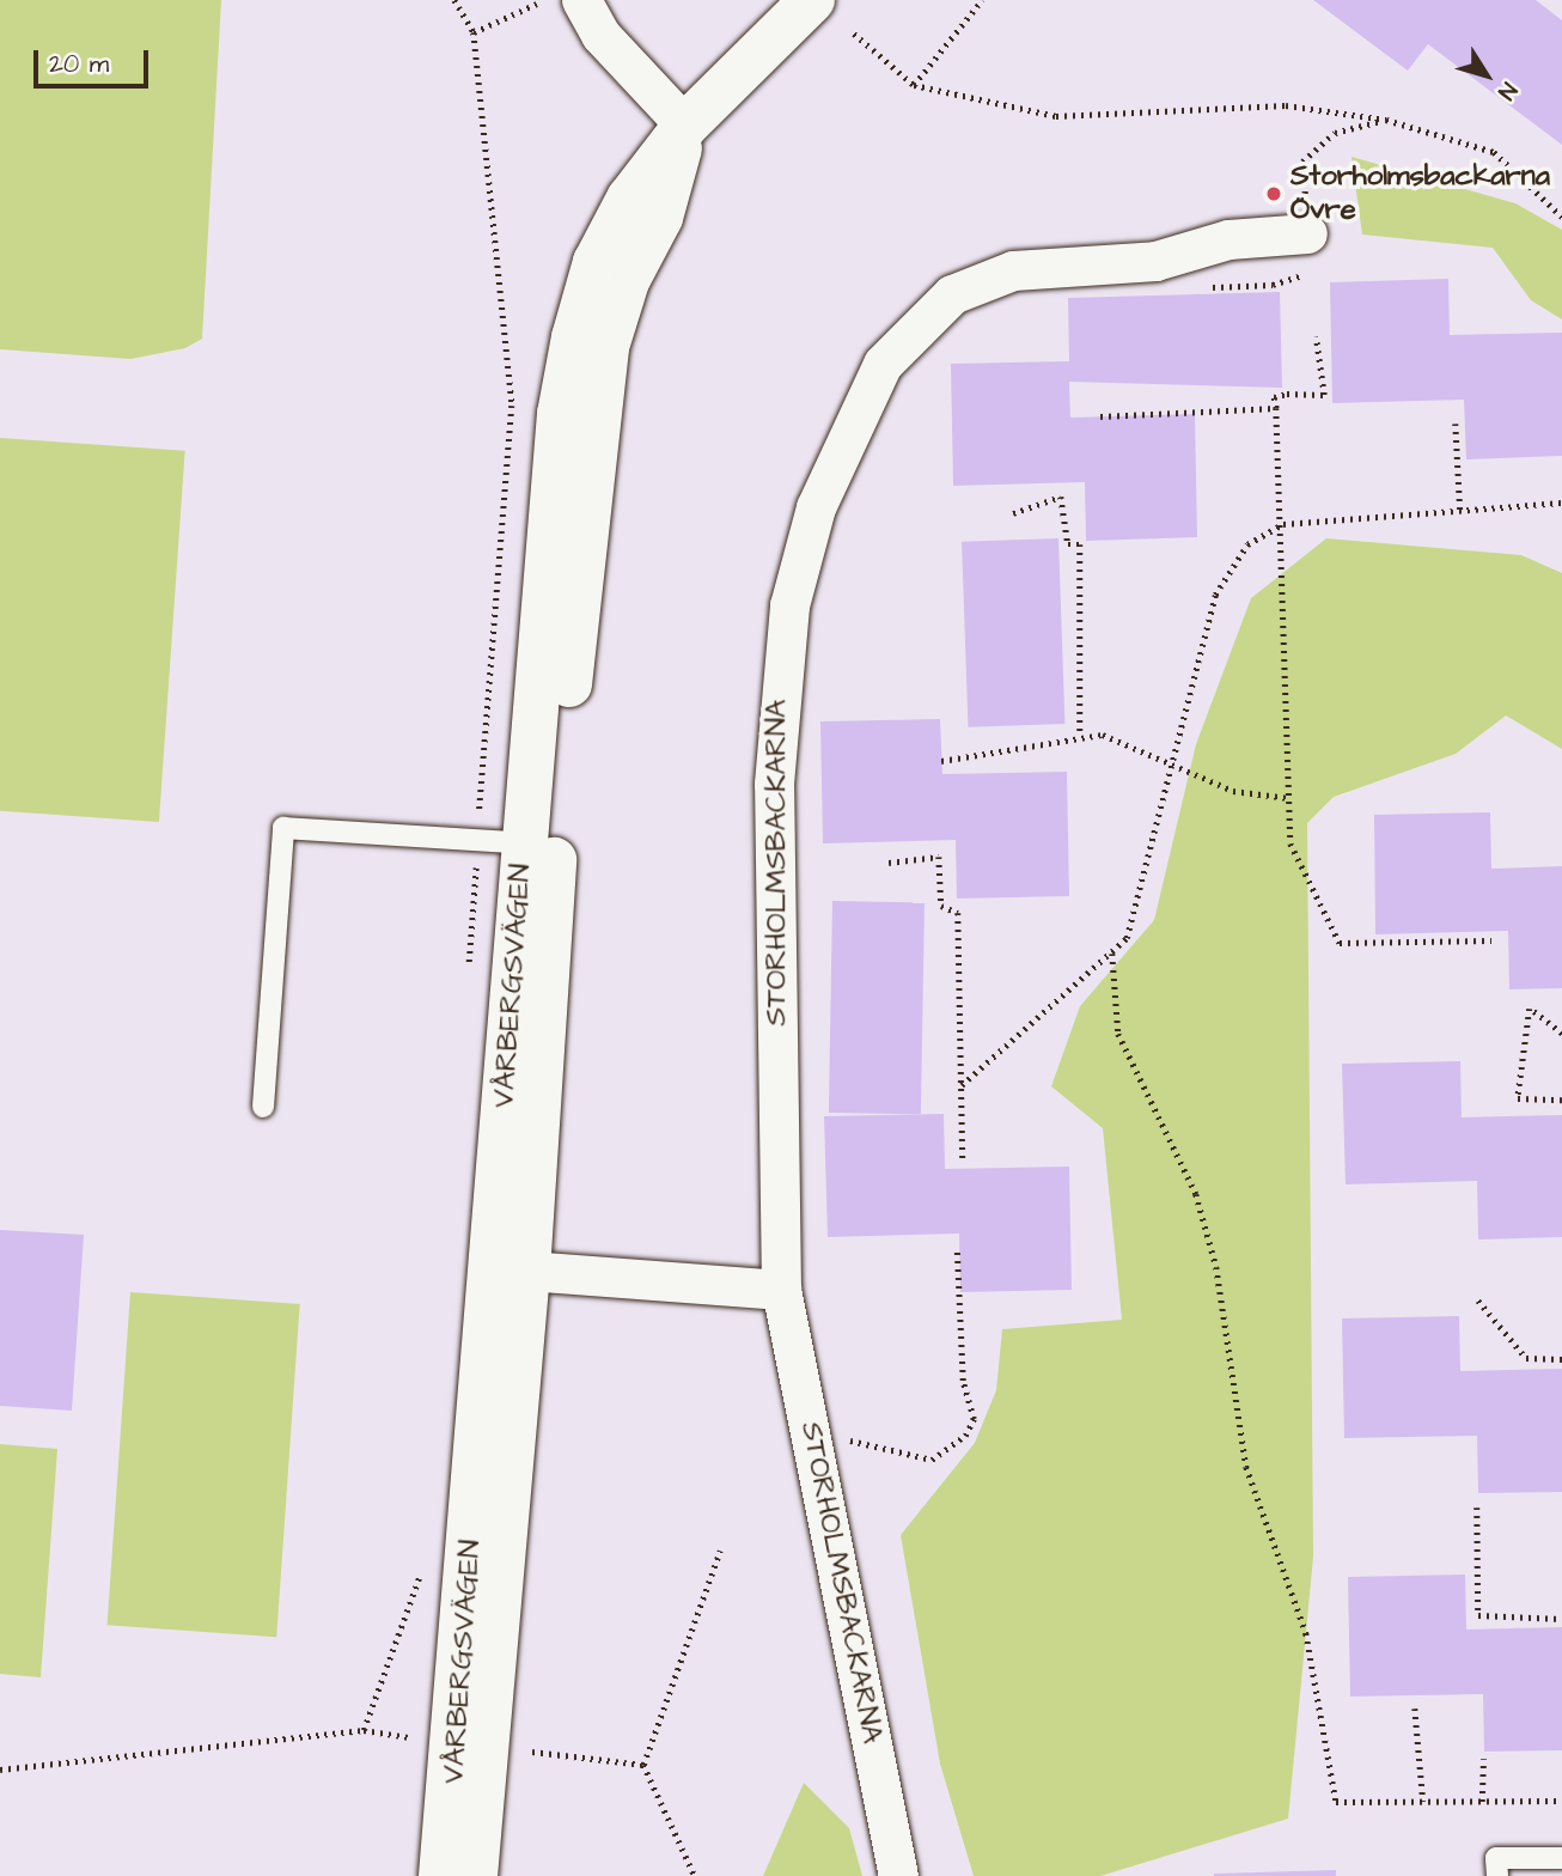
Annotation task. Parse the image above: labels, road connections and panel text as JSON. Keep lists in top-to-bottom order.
{
  "streets": {
    "street": ["STORHOLMSBACKARNA", "VÅRBERGSVÄGEN"]
  },
  "places": ["Storholmsbackarna Övre"],
  "scale_bar": "20 m",
  "north": "bottom right"
}
